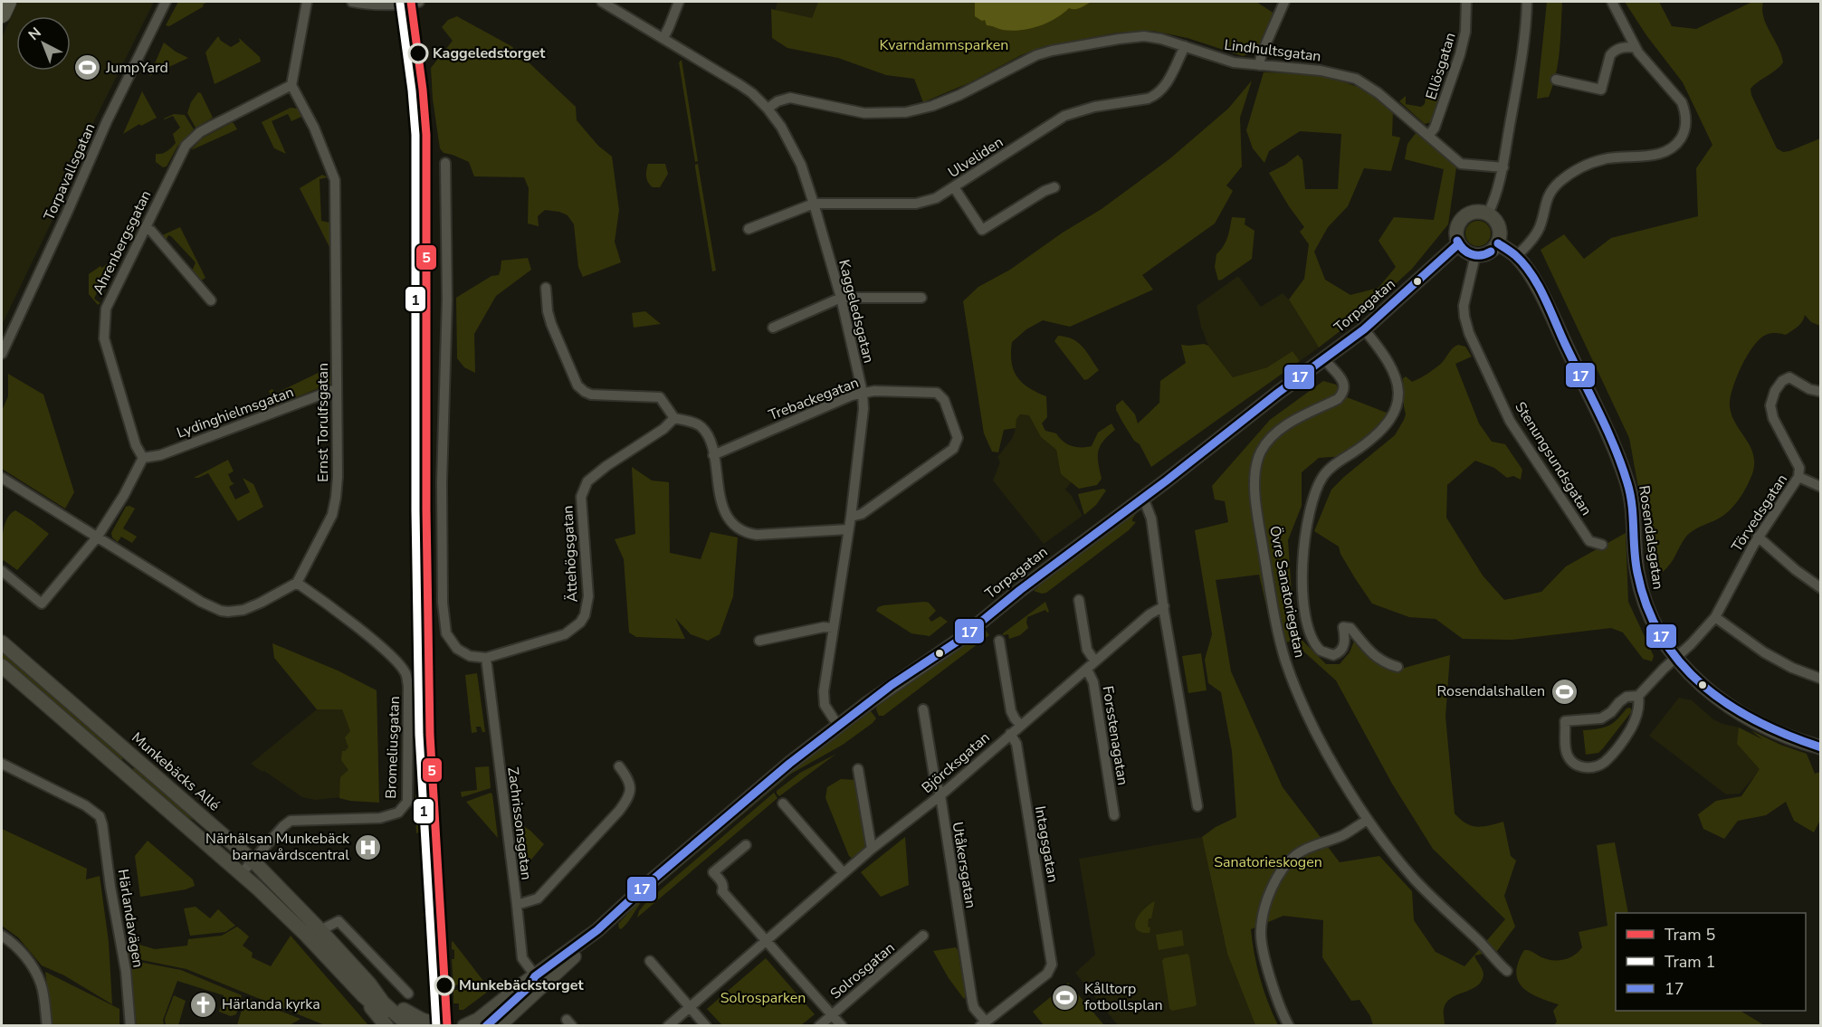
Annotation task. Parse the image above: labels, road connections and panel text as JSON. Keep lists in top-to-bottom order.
{
  "streets": {
    "street": [
      "Lindhultsgatan",
      "Ellösgatan",
      "Ulveliden",
      "Torpavallsgatan",
      "Ahrenbergsgatan",
      "Torpagatan",
      "Kaggeledsgatan",
      "Trebackegatan",
      "Lydinghielmsgatan",
      "Ernst Torulfsgatan",
      "Stenungsundsgatan",
      "Törvedsgatan",
      "Rosendalsgatan",
      "Ättehögsgatan",
      "Övre Sanatoriegatan",
      "Forsstenagatan",
      "Bromeliusgatan",
      "Björcksgatan",
      "Munkebäcks Allé",
      "Zachrissonsgatan",
      "Intagsgatan",
      "Utåkersgatan",
      "Härlandavägen",
      "Solrosgatan"
    ]
  },
  "crossings": [
    ["Lindhultsgatan", "Ellösgatan"],
    ["Lindhultsgatan", "Ulveliden"],
    ["Lindhultsgatan", "Kaggeledsgatan"],
    ["Ulveliden", "Kaggeledsgatan"],
    ["Ahrenbergsgatan", "Lydinghielmsgatan"],
    ["Ahrenbergsgatan", "Ernst Torulfsgatan"],
    ["Torpagatan", "Kaggeledsgatan"],
    ["Torpagatan", "Stenungsundsgatan"],
    ["Torpagatan", "Rosendalsgatan"],
    ["Torpagatan", "Övre Sanatoriegatan"],
    ["Torpagatan", "Zachrissonsgatan"],
    ["Kaggeledsgatan", "Trebackegatan"],
    ["Lydinghielmsgatan", "Ernst Torulfsgatan"],
    ["Ernst Torulfsgatan", "Bromeliusgatan"],
    ["Stenungsundsgatan", "Rosendalsgatan"],
    ["Törvedsgatan", "Rosendalsgatan"],
    ["Ättehögsgatan", "Zachrissonsgatan"],
    ["Forsstenagatan", "Björcksgatan"],
    ["Bromeliusgatan", "Munkebäcks Allé"],
    ["Björcksgatan", "Intagsgatan"],
    ["Björcksgatan", "Utåkersgatan"],
    ["Intagsgatan", "Utåkersgatan"]
  ],
  "parks": ["Kvarndammsparken", "Sanatorieskogen", "Solrosparken"],
  "places": {
    "other": ["Kaggeledstorget", "Munkebäckstorget"],
    "sports": ["JumpYard", "Rosendalshallen", "Kålltorp fotbollsplan"],
    "hospital": ["Närhälsan Munkebäck barnavårdscentral"],
    "church": ["Härlanda kyrka"]
  },
  "lines": ["tram line 5", "tram line 1", "transit line 17"],
  "legend": ["Tram 5", "Tram 1", "17"],
  "north": "top left"
}
